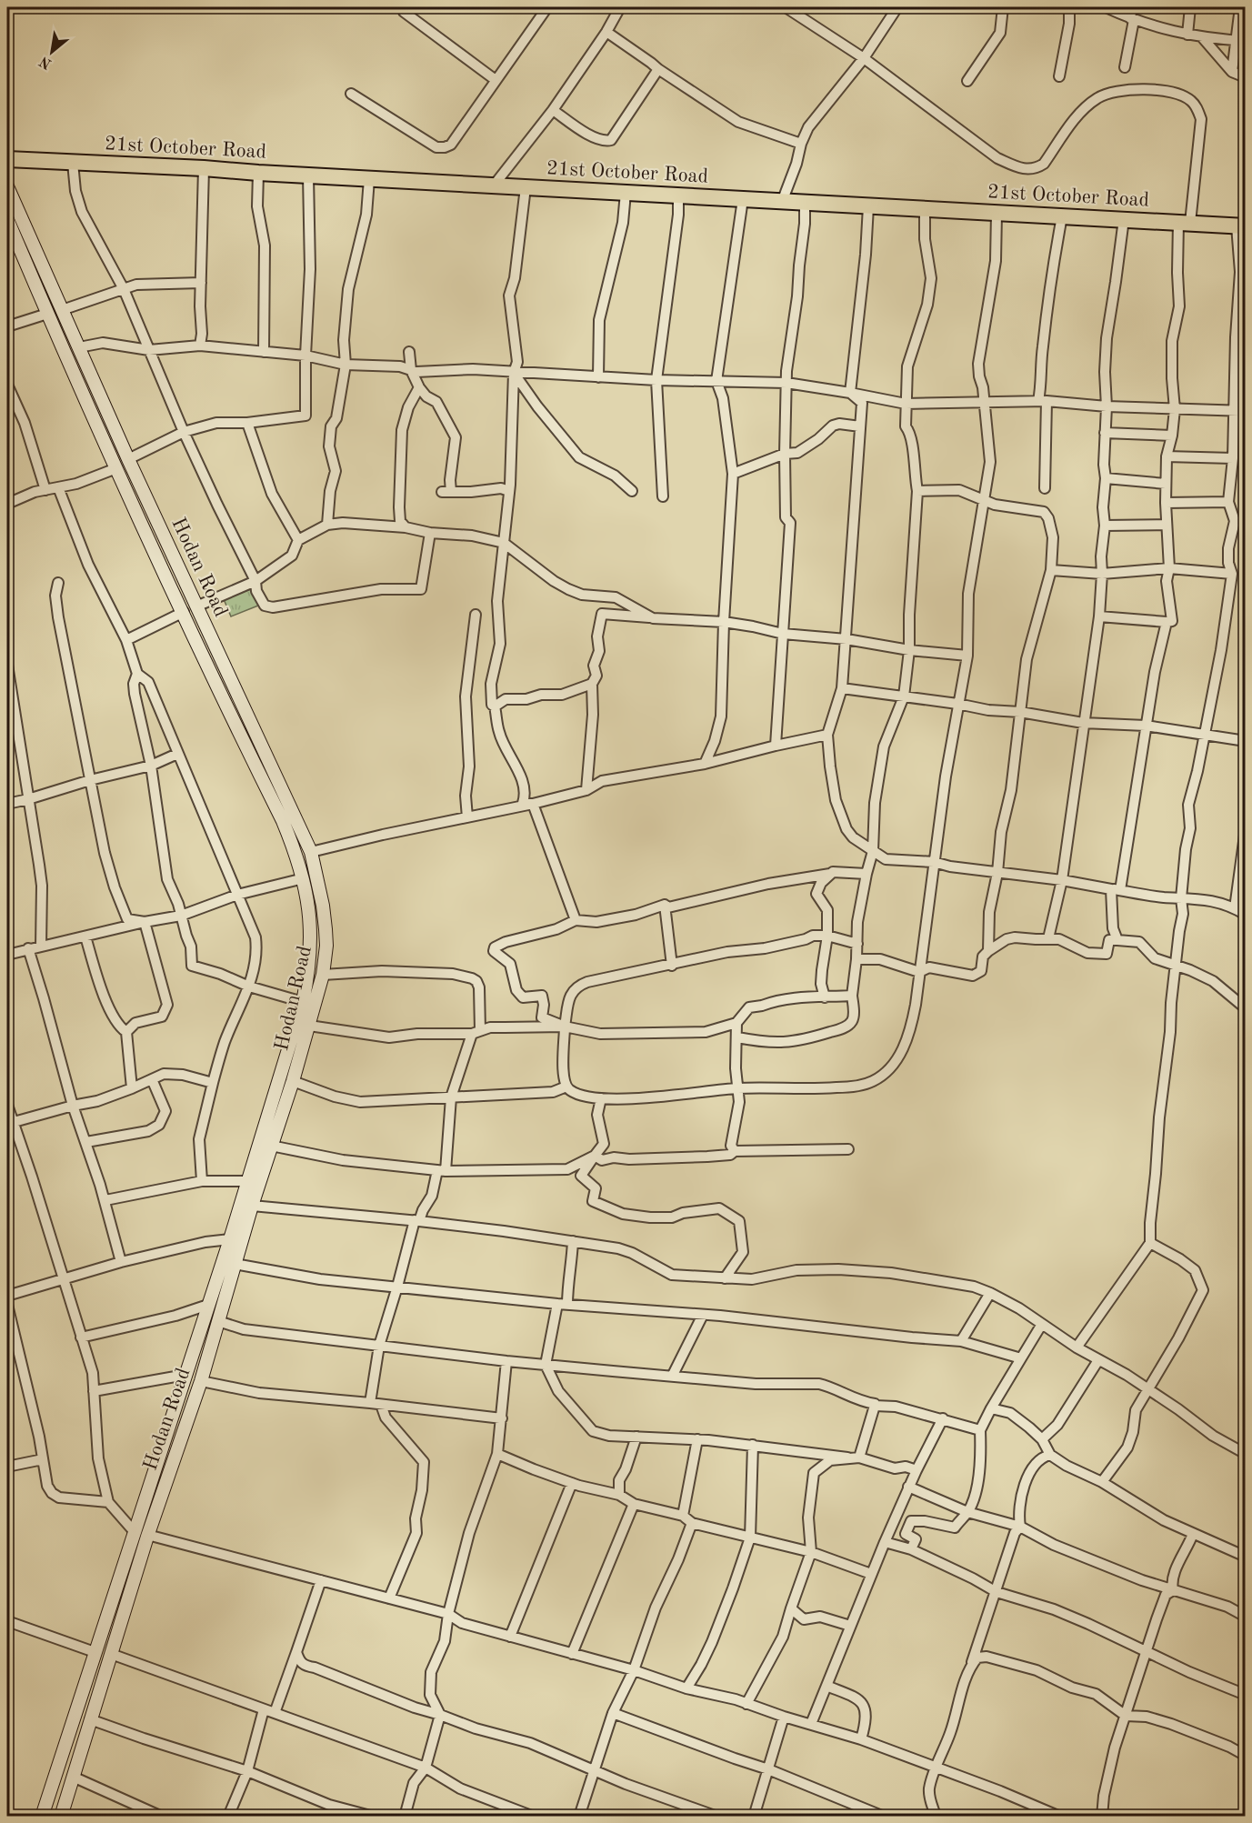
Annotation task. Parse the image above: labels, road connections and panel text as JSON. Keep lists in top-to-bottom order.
{
  "streets": {
    "main road": ["21st October Road", "Hodan Road"]
  },
  "north": "bottom left"
}
